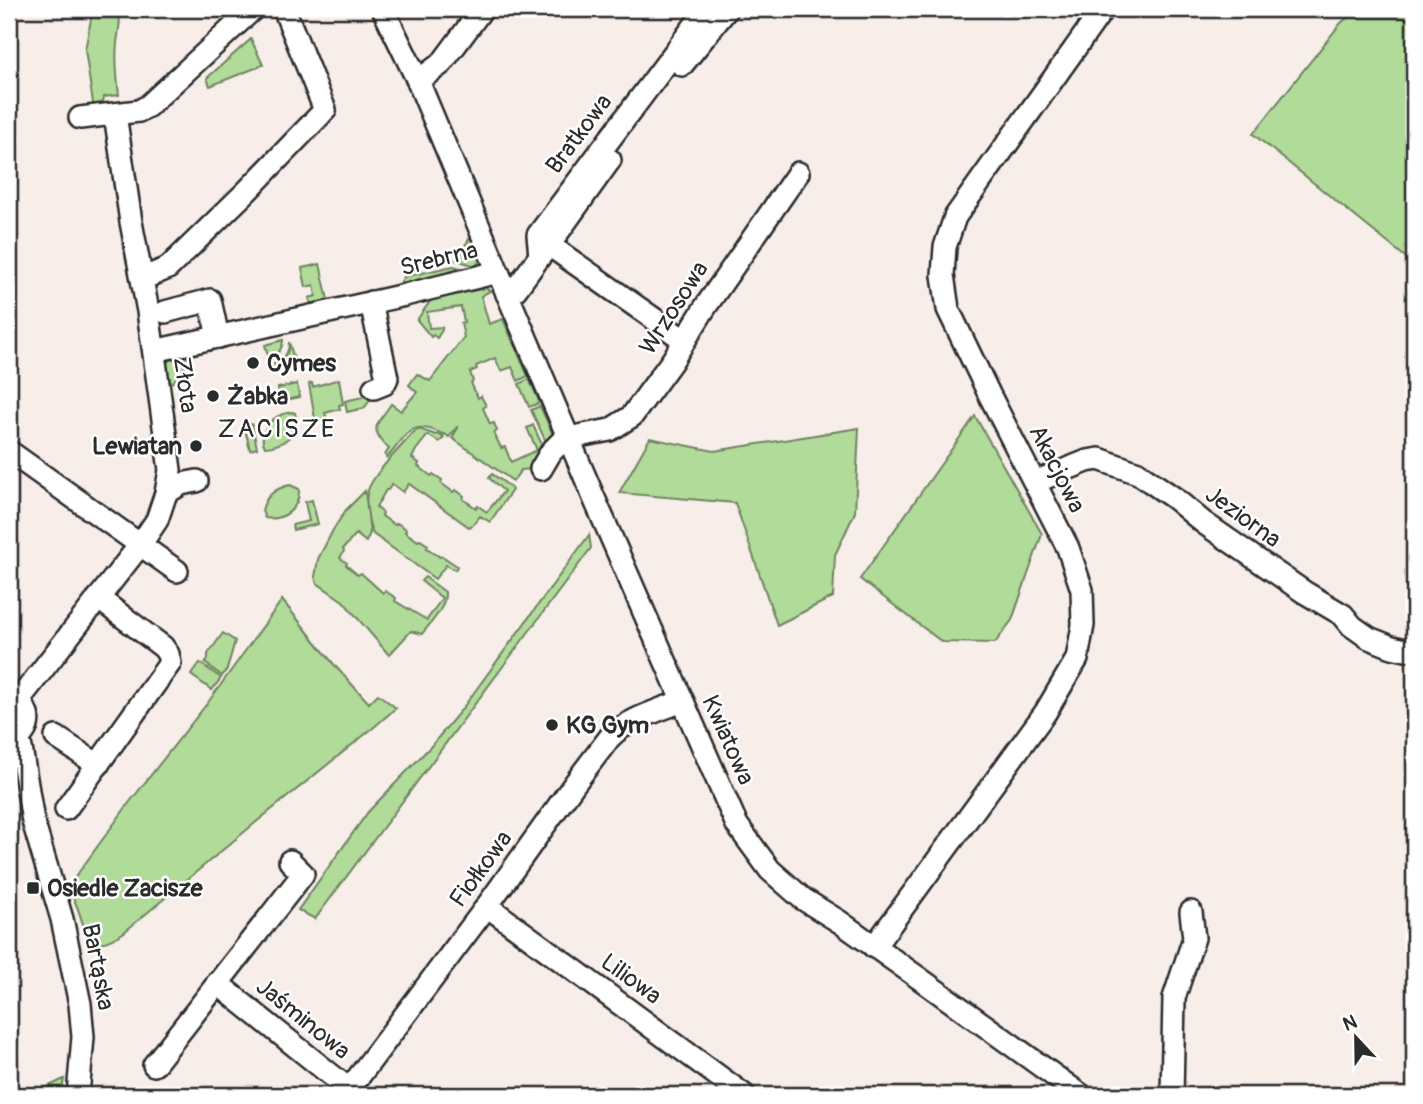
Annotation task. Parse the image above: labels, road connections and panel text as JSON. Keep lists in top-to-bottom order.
{
  "streets": {
    "street": [
      "Bratkowa",
      "Srebrna",
      "Wrzosowa",
      "Złota",
      "Akacjowa",
      "Jeziorna",
      "Kwiatowa",
      "Fiołkowa",
      "Bartąska",
      "Liliowa",
      "Jaśminowa"
    ]
  },
  "crossings": [
    ["Bratkowa", "Kwiatowa"],
    ["Srebrna", "Złota"],
    ["Srebrna", "Kwiatowa"],
    ["Wrzosowa", "Kwiatowa"],
    ["Złota", "Bartąska"],
    ["Akacjowa", "Jeziorna"],
    ["Akacjowa", "Kwiatowa"],
    ["Kwiatowa", "Fiołkowa"],
    ["Fiołkowa", "Liliowa"],
    ["Fiołkowa", "Jaśminowa"]
  ],
  "districts": ["ZACISZE"],
  "places": {
    "other": [
      "Cymes",
      "Żabka",
      "Lewiatan",
      "KG Gym"
    ],
    "transit": ["Osiedle Zacisze"]
  },
  "north": "top"
}
